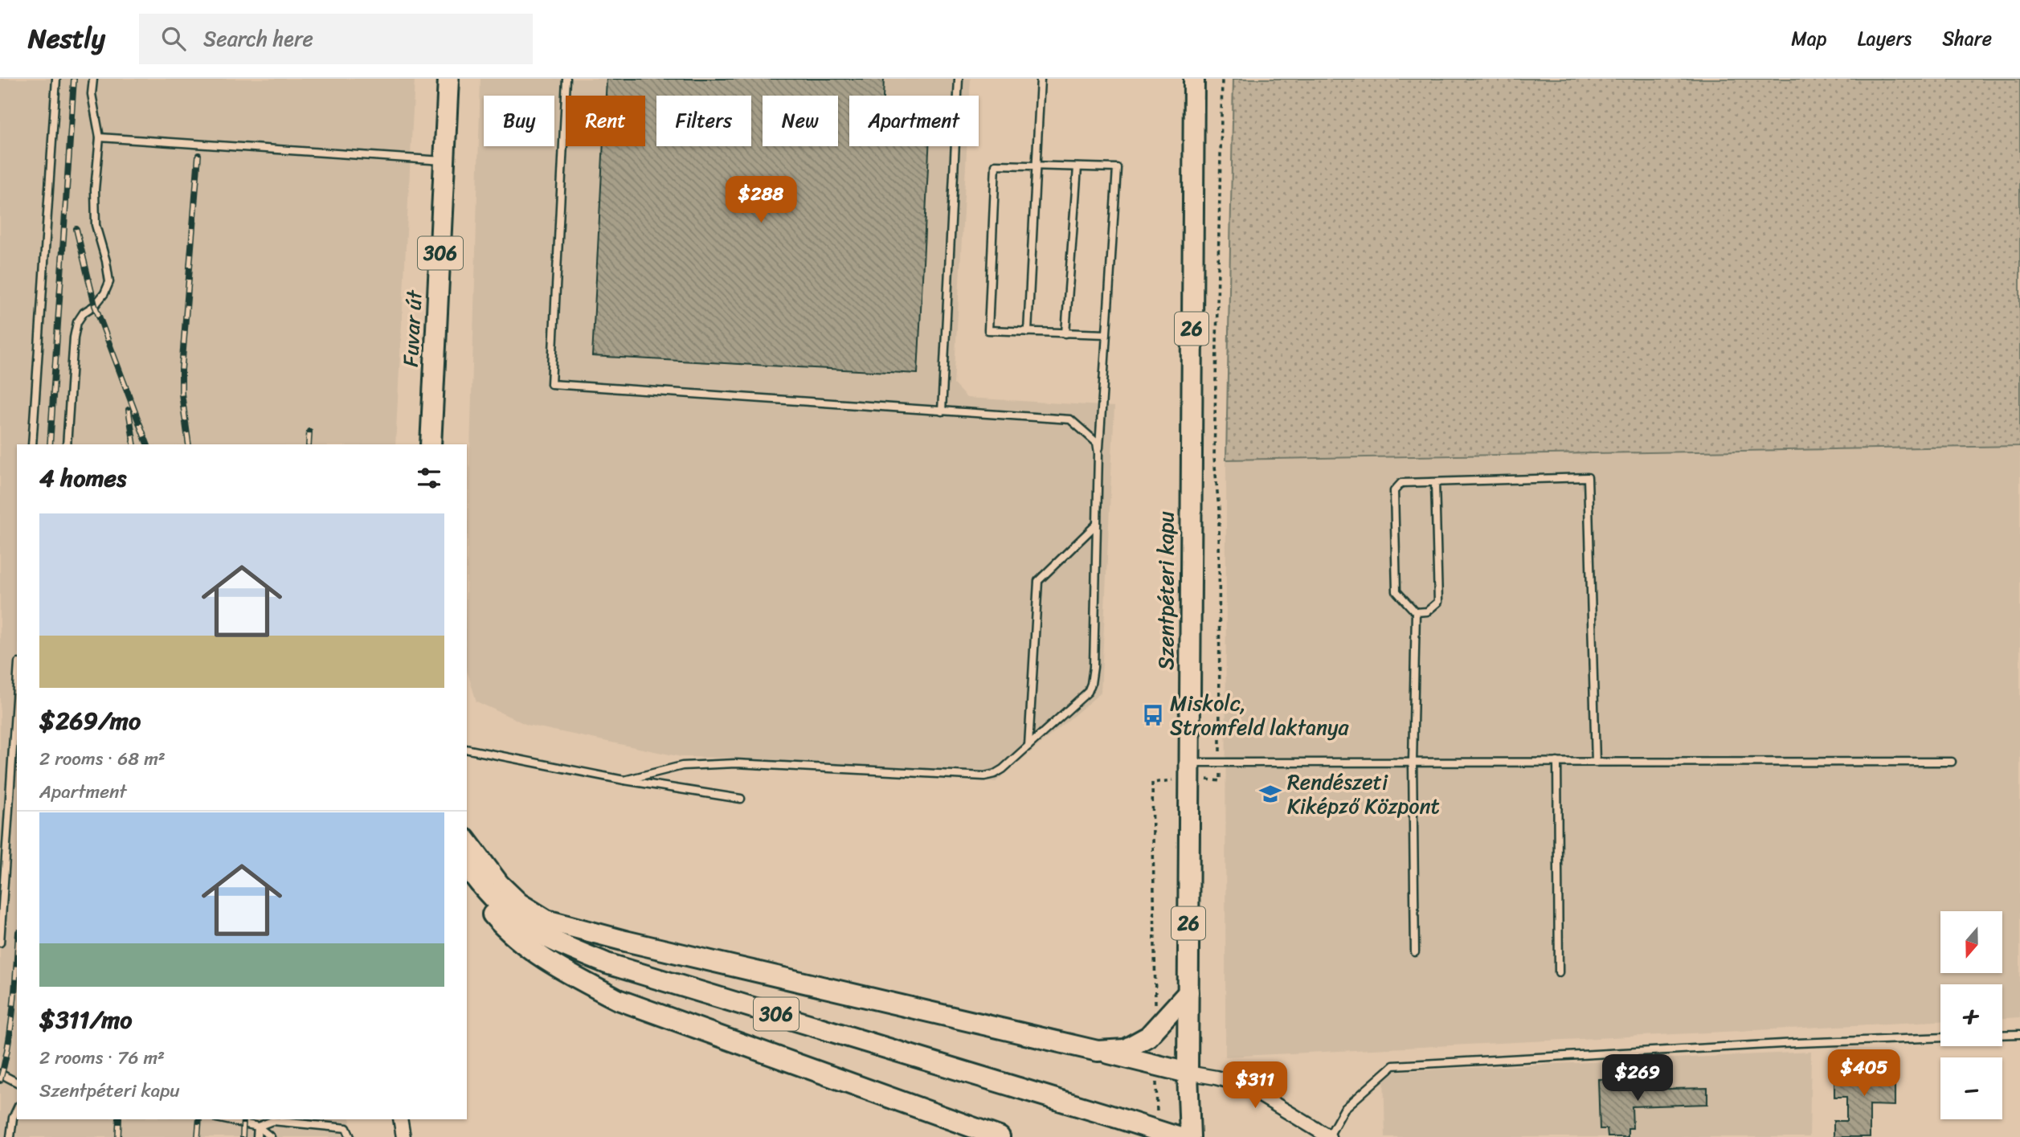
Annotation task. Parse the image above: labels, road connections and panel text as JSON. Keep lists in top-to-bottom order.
{
  "streets": {
    "main road": [
      "306",
      "Fuvar út",
      "26",
      "Szentpéteri kapu"
    ]
  },
  "places": {
    "bus stop": ["Miskolc, Stromfeld laktanya"],
    "school or university": ["Rendészeti Kiképző Központ"]
  },
  "north": "bottom",
  "page": {
    "header": "Nestly",
    "search": "Search here",
    "nav": ["Map", "Layers", "Share"],
    "chip": [
      "Buy",
      "Rent",
      "Filters",
      "New",
      "Apartment"
    ],
    "price": [
      "$288",
      "$405",
      "$269",
      "$311"
    ],
    "heading": "4 homes",
    "list": [
      {
        "name": "$269/mo",
        "note": "2 rooms · 68 m² · Apartment"
      },
      {
        "name": "$311/mo",
        "note": "2 rooms · 76 m² · Szentpéteri kapu"
      }
    ],
    "map_buttons": ["+", "−"]
  }
}
